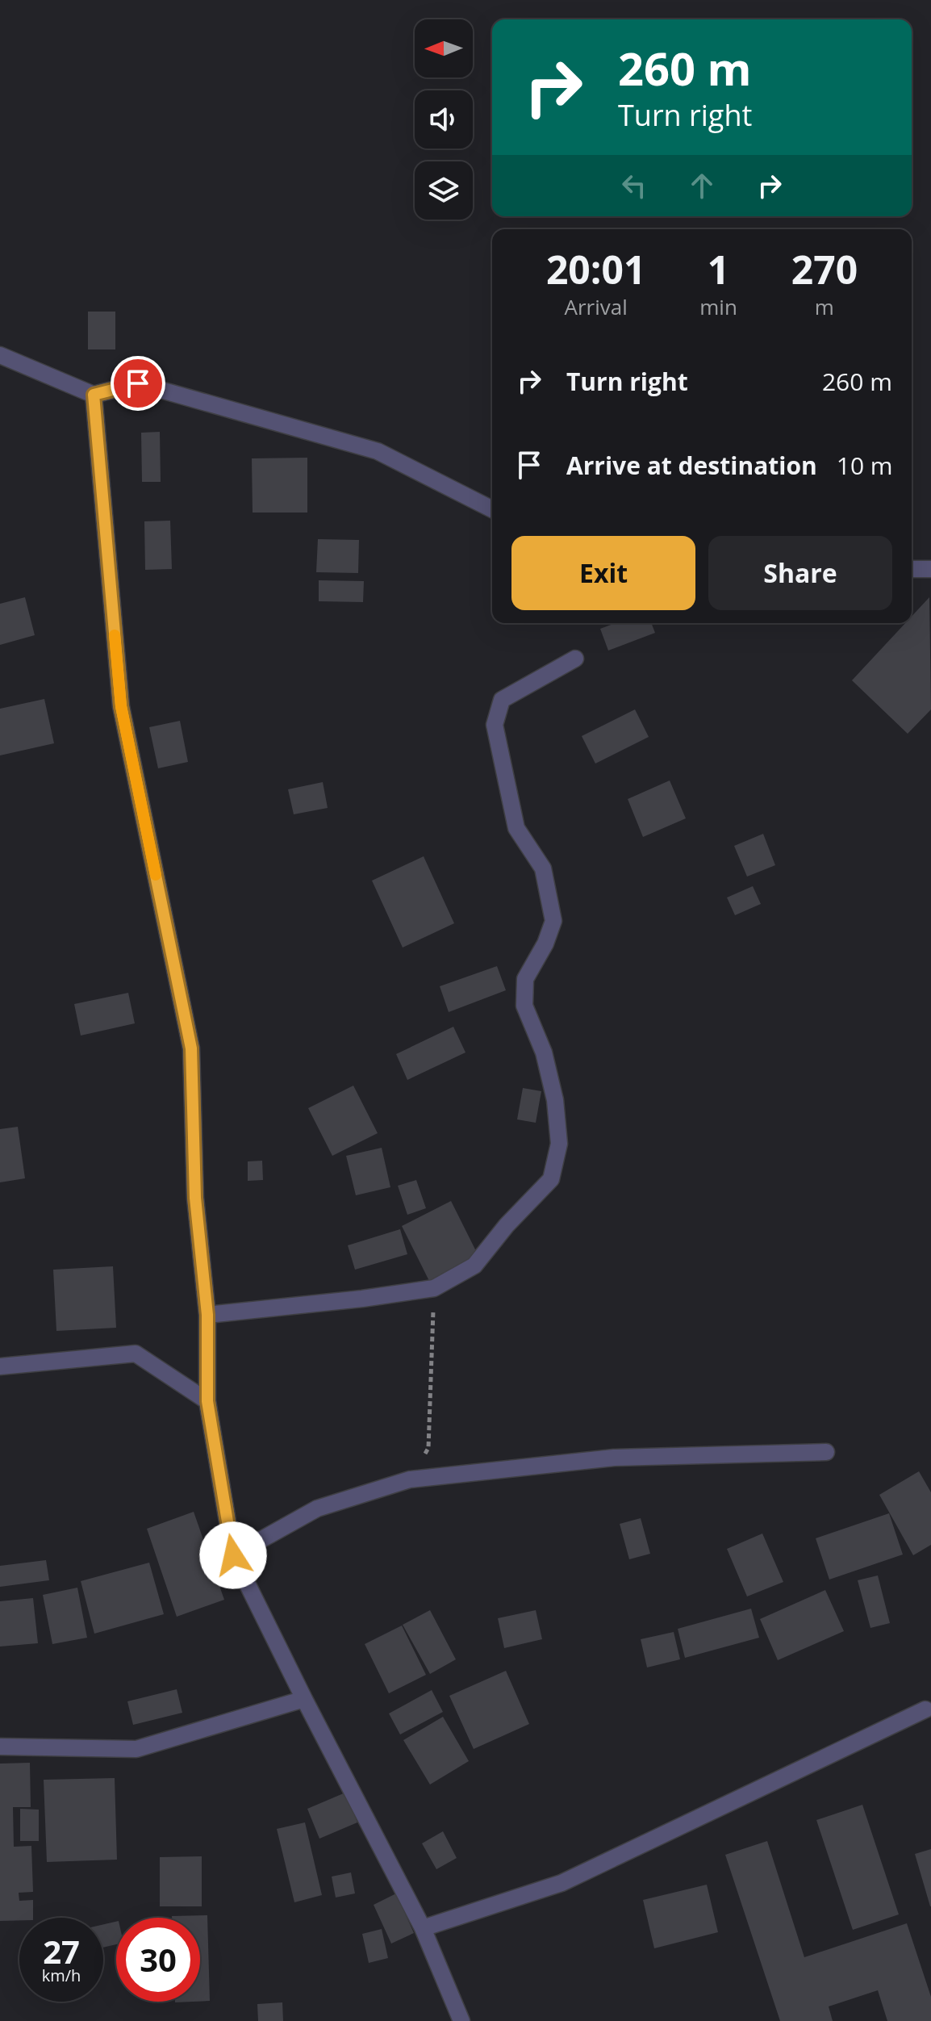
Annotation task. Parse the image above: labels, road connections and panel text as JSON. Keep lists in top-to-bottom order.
{
  "north": "left",
  "page": {
    "turn": ["260 m", "Turn right"],
    "eta": [
      "20:01",
      "Arrival",
      "1",
      "min",
      "270",
      "m"
    ],
    "list": [
      {
        "name": "Turn right",
        "value": "260 m"
      },
      {
        "name": "Arrive at destination",
        "value": "10 m"
      }
    ],
    "buttons": ["Exit", "Share"],
    "speed": "27 km/h",
    "limit": "30"
  }
}
